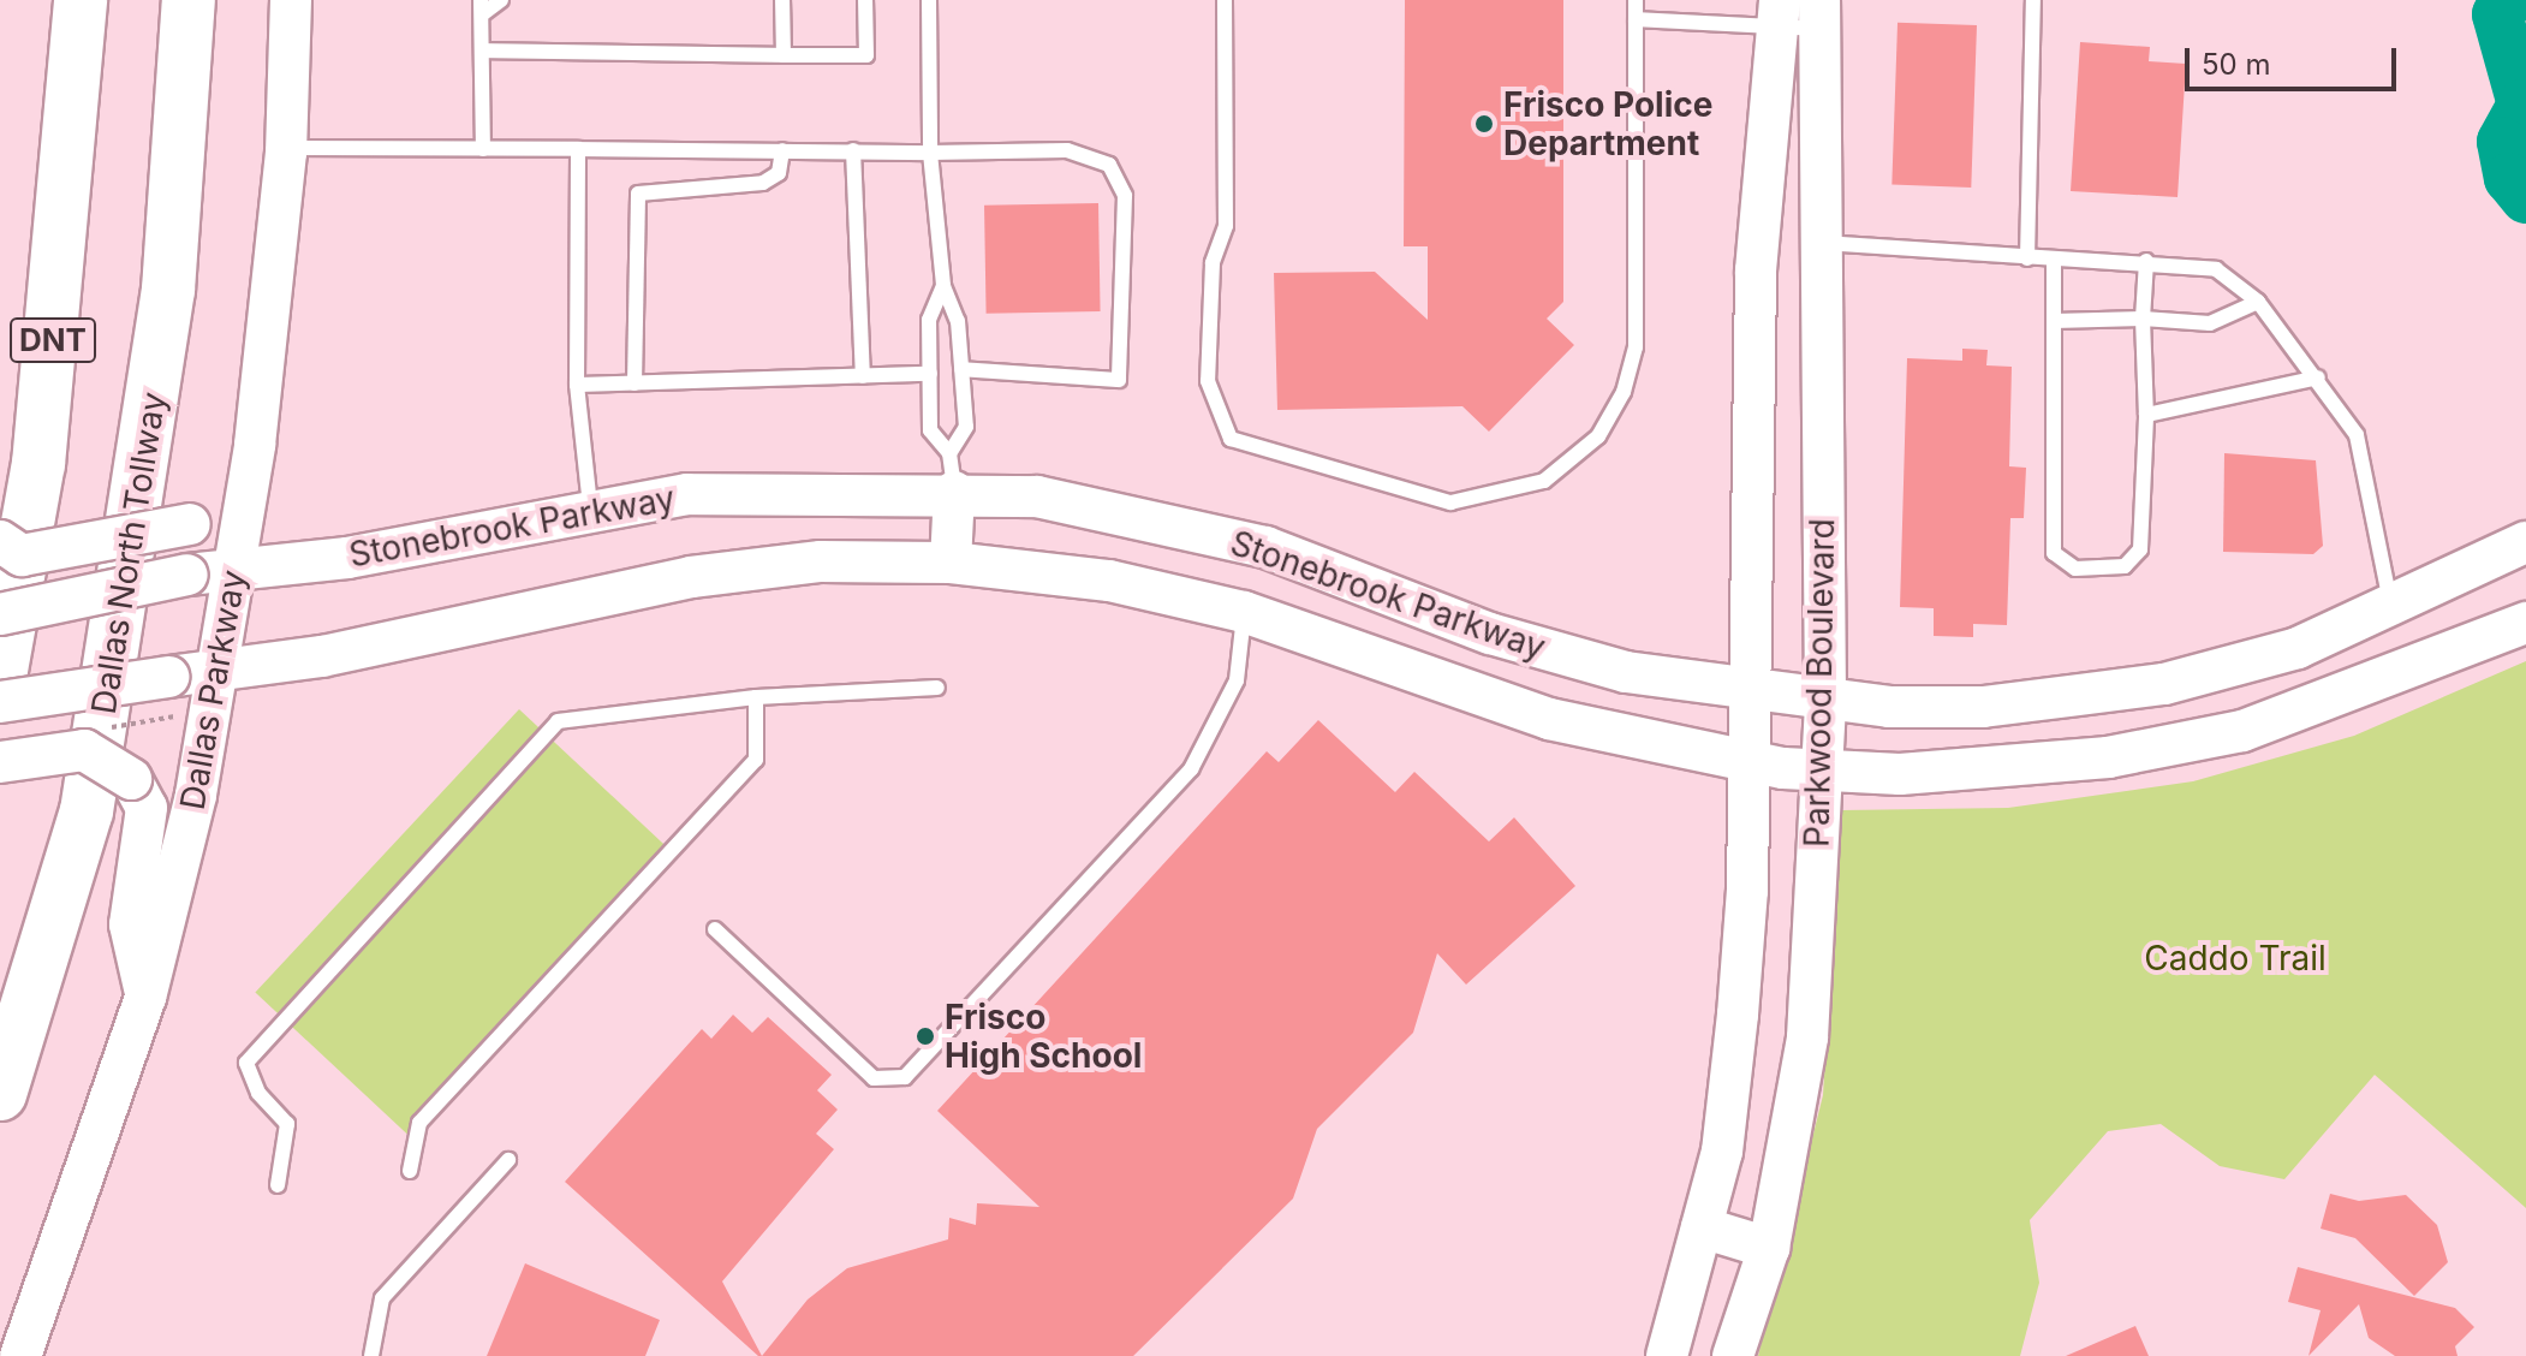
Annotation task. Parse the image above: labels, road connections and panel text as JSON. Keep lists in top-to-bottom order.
{
  "streets": {
    "highway": ["DNT", "Dallas North Tollway"],
    "main road": ["Stonebrook Parkway", "Parkwood Boulevard", "Dallas Parkway"]
  },
  "crossings": [
    ["Stonebrook Parkway", "Parkwood Boulevard"],
    ["Stonebrook Parkway", "Dallas Parkway"]
  ],
  "parks": ["Caddo Trail"],
  "places": ["Frisco Police Department", "Frisco High School"],
  "scale_bar": "50 m"
}
